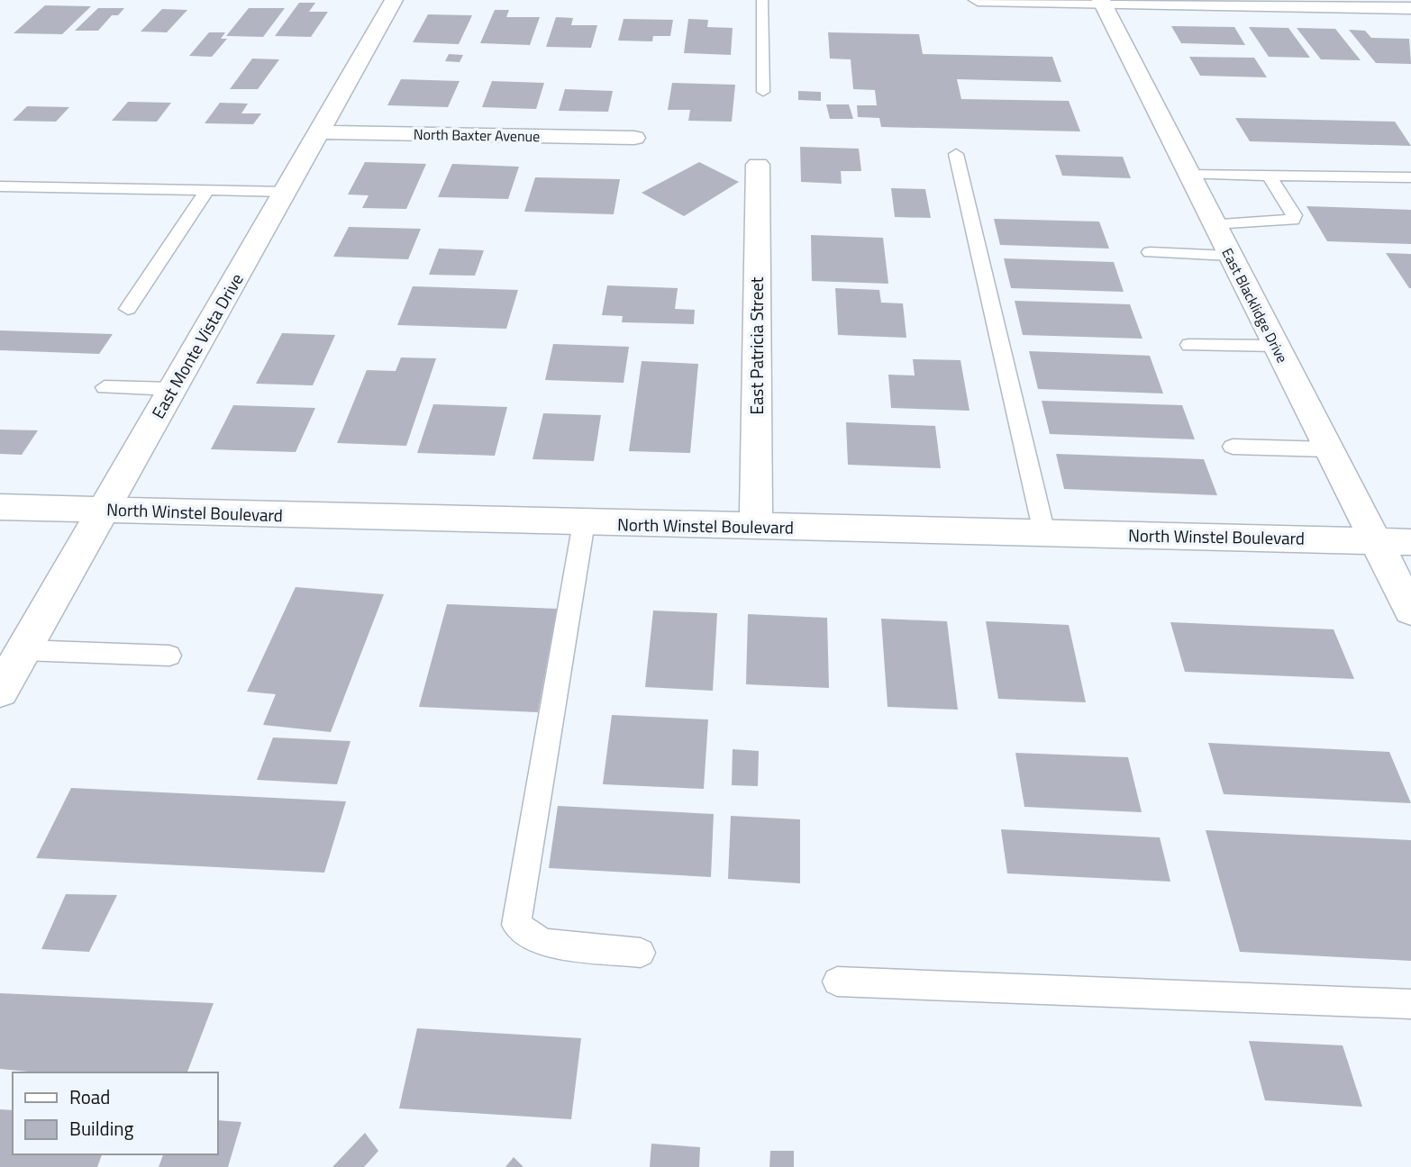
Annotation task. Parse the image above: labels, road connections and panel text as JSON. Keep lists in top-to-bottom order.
{
  "streets": {
    "street": [
      "North Baxter Avenue",
      "East Blacklidge Drive",
      "East Monte Vista Drive",
      "East Patricia Street",
      "North Winstel Boulevard"
    ]
  },
  "crossings": [
    ["North Baxter Avenue", "East Monte Vista Drive"],
    ["East Blacklidge Drive", "North Winstel Boulevard"],
    ["East Monte Vista Drive", "North Winstel Boulevard"],
    ["East Patricia Street", "North Winstel Boulevard"]
  ],
  "legend": ["Road", "Building"]
}
